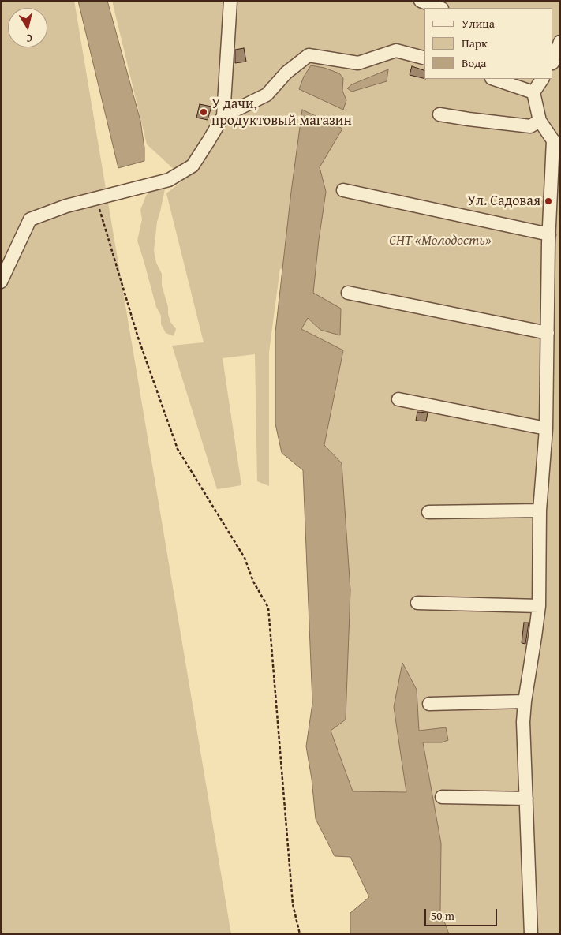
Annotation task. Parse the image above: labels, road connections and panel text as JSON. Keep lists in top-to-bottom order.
{
  "parks": ["СНТ «Молодость»"],
  "places": ["У дачи, продуктовый магазин", "Ул. Садовая"],
  "legend": ["Улица", "Парк", "Вода"],
  "scale_bar": "50 m",
  "north": "bottom"
}
